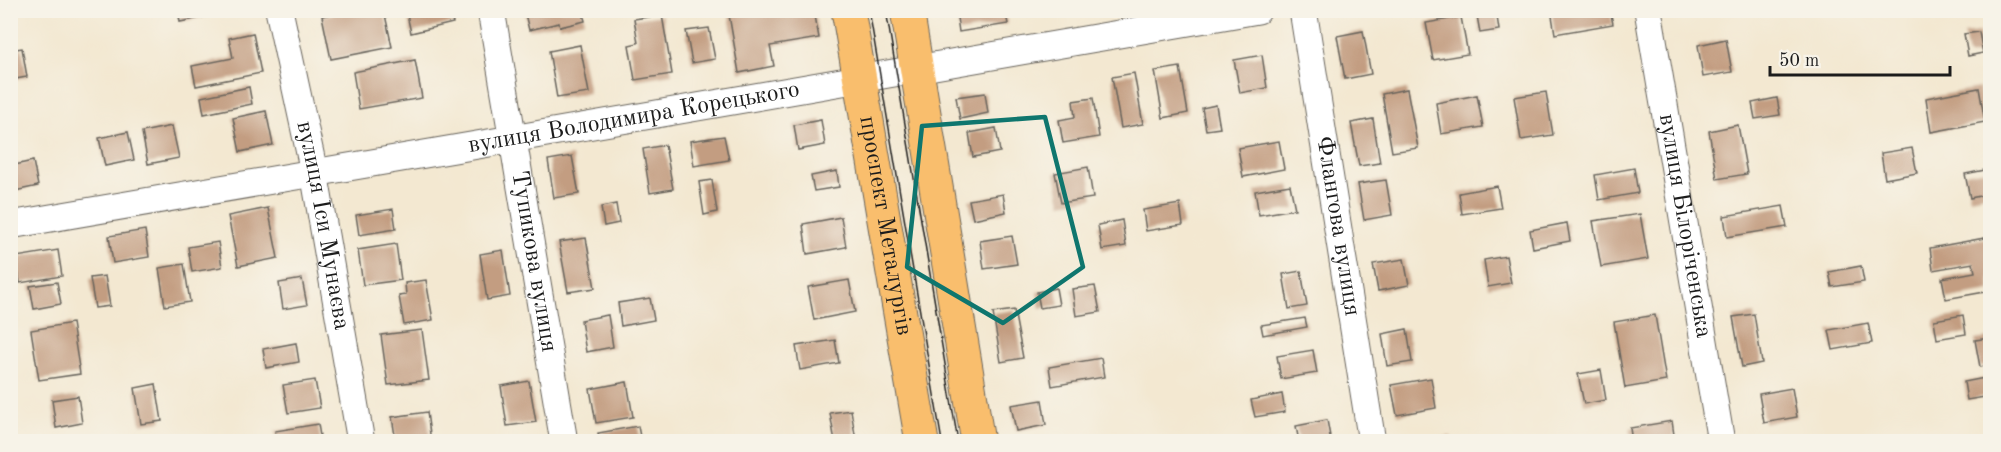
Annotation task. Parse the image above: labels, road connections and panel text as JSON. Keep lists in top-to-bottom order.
{
  "streets": {
    "main road": ["проспект Металургів"],
    "street": [
      "вулиця Володимира Корецького",
      "вулиця Іси Мунаєва",
      "Флангова вулиця",
      "вулиця Білоріченська",
      "Тупикова вулиця"
    ]
  },
  "crossings": [
    ["вулиця Володимира Корецького", "вулиця Іси Мунаєва"],
    ["вулиця Володимира Корецького", "проспект Металургів"],
    ["вулиця Володимира Корецького", "Тупикова вулиця"]
  ],
  "scale_bar": "50 m"
}
